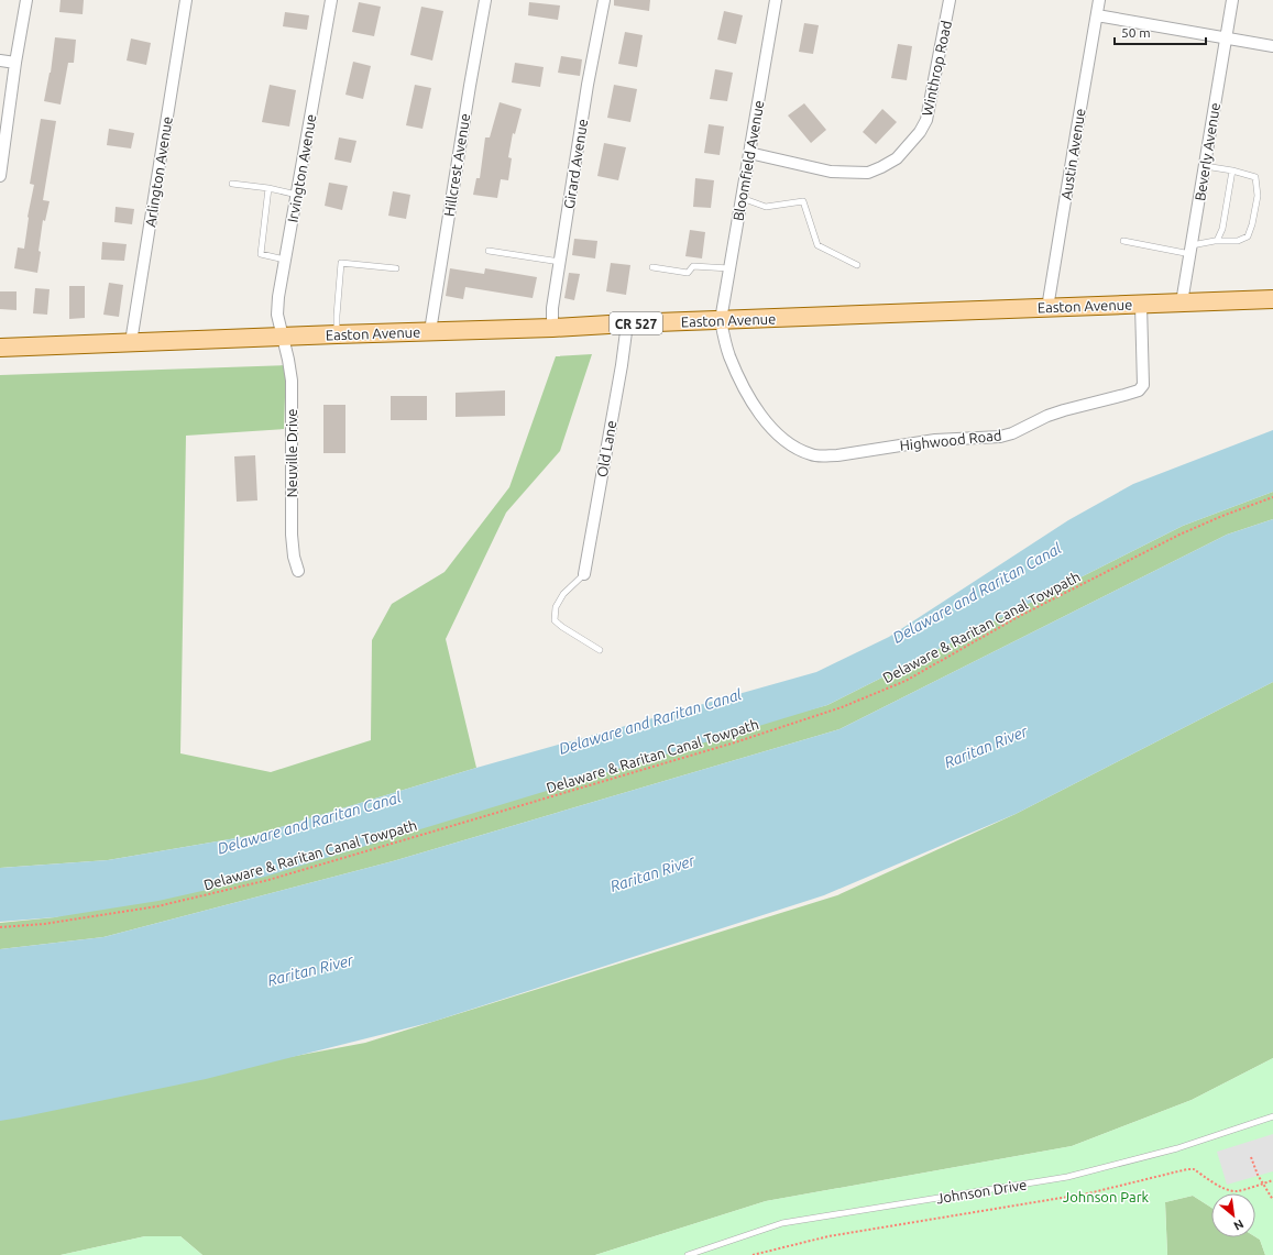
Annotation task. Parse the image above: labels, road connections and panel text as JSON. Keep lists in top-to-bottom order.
{
  "streets": {
    "main road": ["Easton Avenue", "CR 527"],
    "street": [
      "Winthrop Road",
      "Beverly Avenue",
      "Austin Avenue",
      "Bloomfield Avenue",
      "Girard Avenue",
      "Hillcrest Avenue",
      "Irvington Avenue",
      "Arlington Avenue",
      "Highwood Road",
      "Old Lane",
      "Neuville Drive"
    ],
    "lane": ["Johnson Drive"],
    "path": ["Delaware & Raritan Canal Towpath"]
  },
  "crossings": [
    ["Winthrop Road", "Bloomfield Avenue"],
    ["Beverly Avenue", "Easton Avenue"],
    ["Austin Avenue", "Easton Avenue"],
    ["Bloomfield Avenue", "Easton Avenue"],
    ["Bloomfield Avenue", "Highwood Road"],
    ["Girard Avenue", "Easton Avenue"],
    ["Hillcrest Avenue", "Easton Avenue"],
    ["Irvington Avenue", "Easton Avenue"],
    ["Irvington Avenue", "Neuville Drive"],
    ["Arlington Avenue", "Easton Avenue"],
    ["Easton Avenue", "Highwood Road"],
    ["Easton Avenue", "Old Lane"],
    ["Easton Avenue", "Neuville Drive"]
  ],
  "water": ["Delaware and Raritan Canal", "Raritan River"],
  "parks": ["Johnson Park"],
  "scale_bar": "50 m",
  "north": "bottom right"
}
